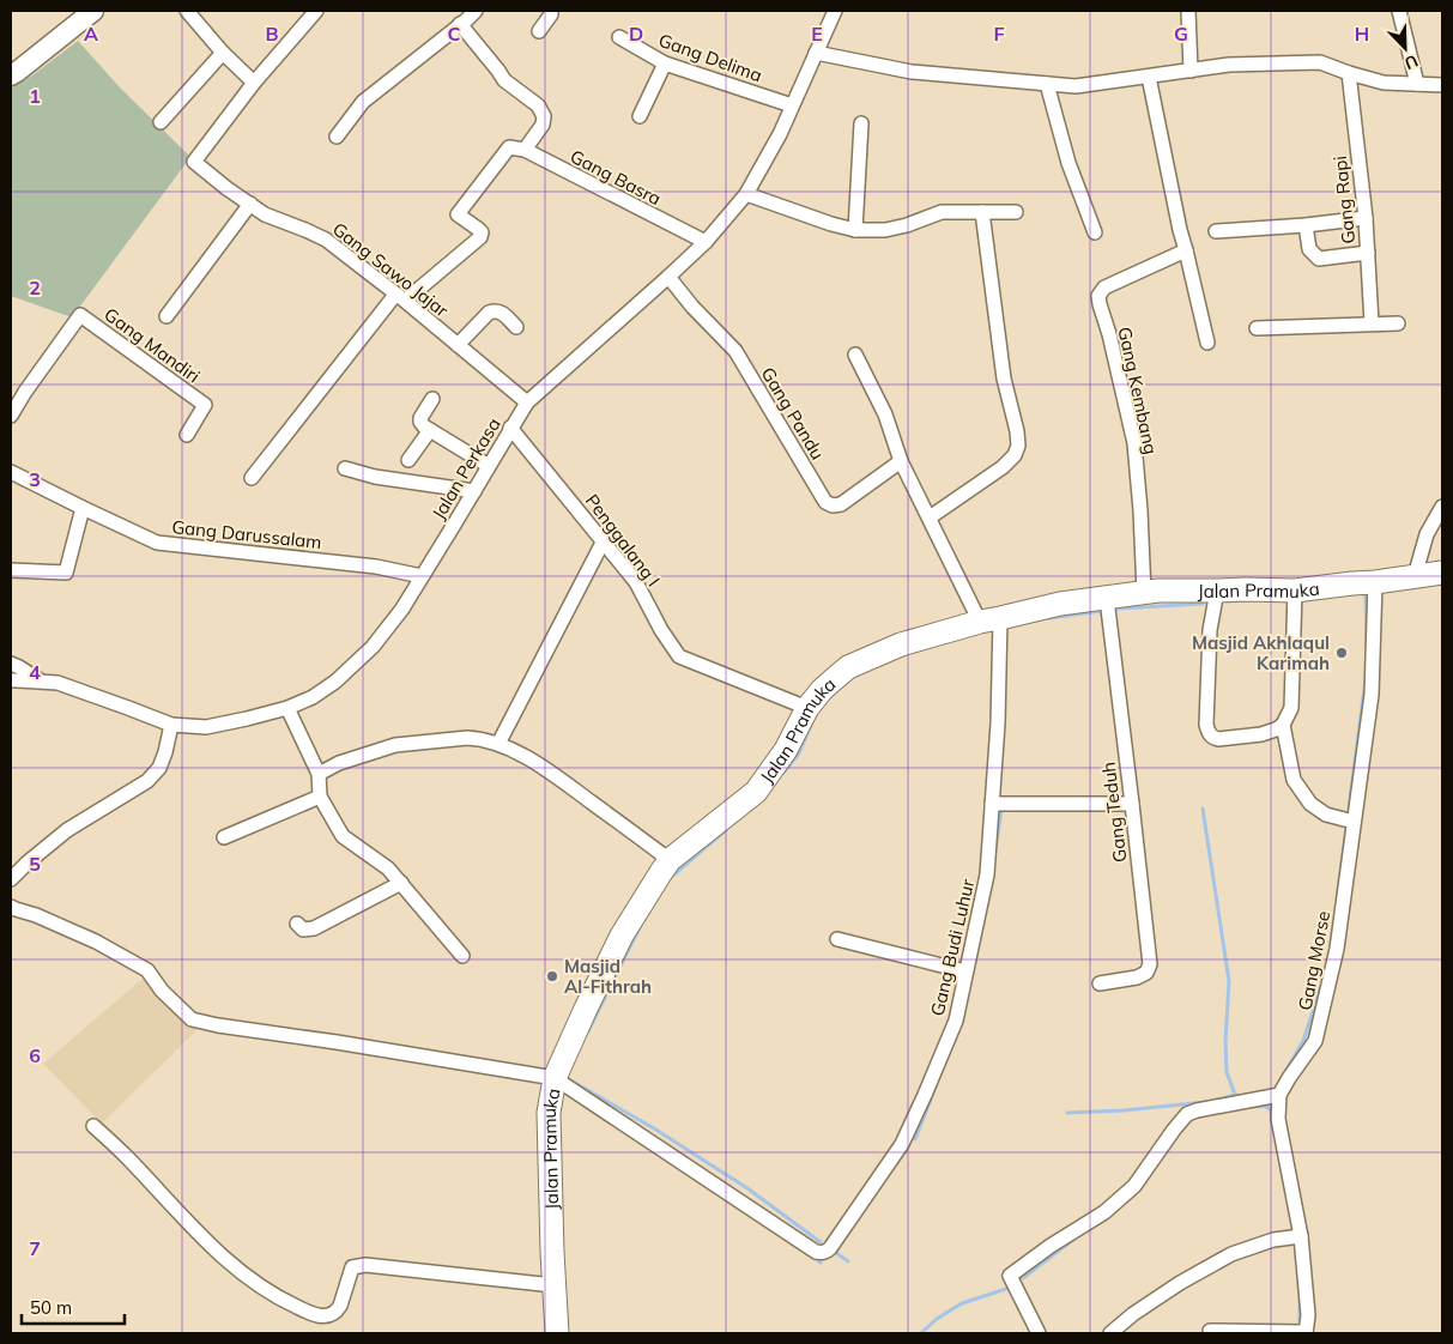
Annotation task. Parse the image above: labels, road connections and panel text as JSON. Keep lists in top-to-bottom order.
{
  "streets": {
    "main road": ["Jalan Pramuka"],
    "street": [
      "Gang Delima",
      "Gang Basra",
      "Gang Rapi",
      "Gang Sawo Jajar",
      "Gang Mandiri",
      "Gang Kembang",
      "Gang Pandu",
      "Jalan Perkasa",
      "Gang Darussalam",
      "Penggalang I",
      "Gang Teduh",
      "Gang Budi Luhur",
      "Gang Morse"
    ]
  },
  "crossings": [
    ["Gang Delima", "Jalan Perkasa"],
    ["Gang Basra", "Gang Sawo Jajar"],
    ["Gang Basra", "Jalan Perkasa"],
    ["Gang Sawo Jajar", "Jalan Perkasa"],
    ["Gang Kembang", "Jalan Pramuka"],
    ["Gang Pandu", "Jalan Perkasa"],
    ["Jalan Perkasa", "Gang Darussalam"],
    ["Jalan Perkasa", "Penggalang I"],
    ["Penggalang I", "Jalan Pramuka"],
    ["Jalan Pramuka", "Gang Teduh"],
    ["Jalan Pramuka", "Gang Budi Luhur"],
    ["Jalan Pramuka", "Gang Morse"]
  ],
  "places": ["Masjid Akhlaqul Karimah", "Masjid Al-Fithrah"],
  "scale_bar": "50 m",
  "north": "bottom right",
  "grid": {
    "columns": [
      "A",
      "B",
      "C",
      "D",
      "E",
      "F",
      "G",
      "H"
    ],
    "rows": [
      "1",
      "2",
      "3",
      "4",
      "5",
      "6",
      "7"
    ]
  }
}
